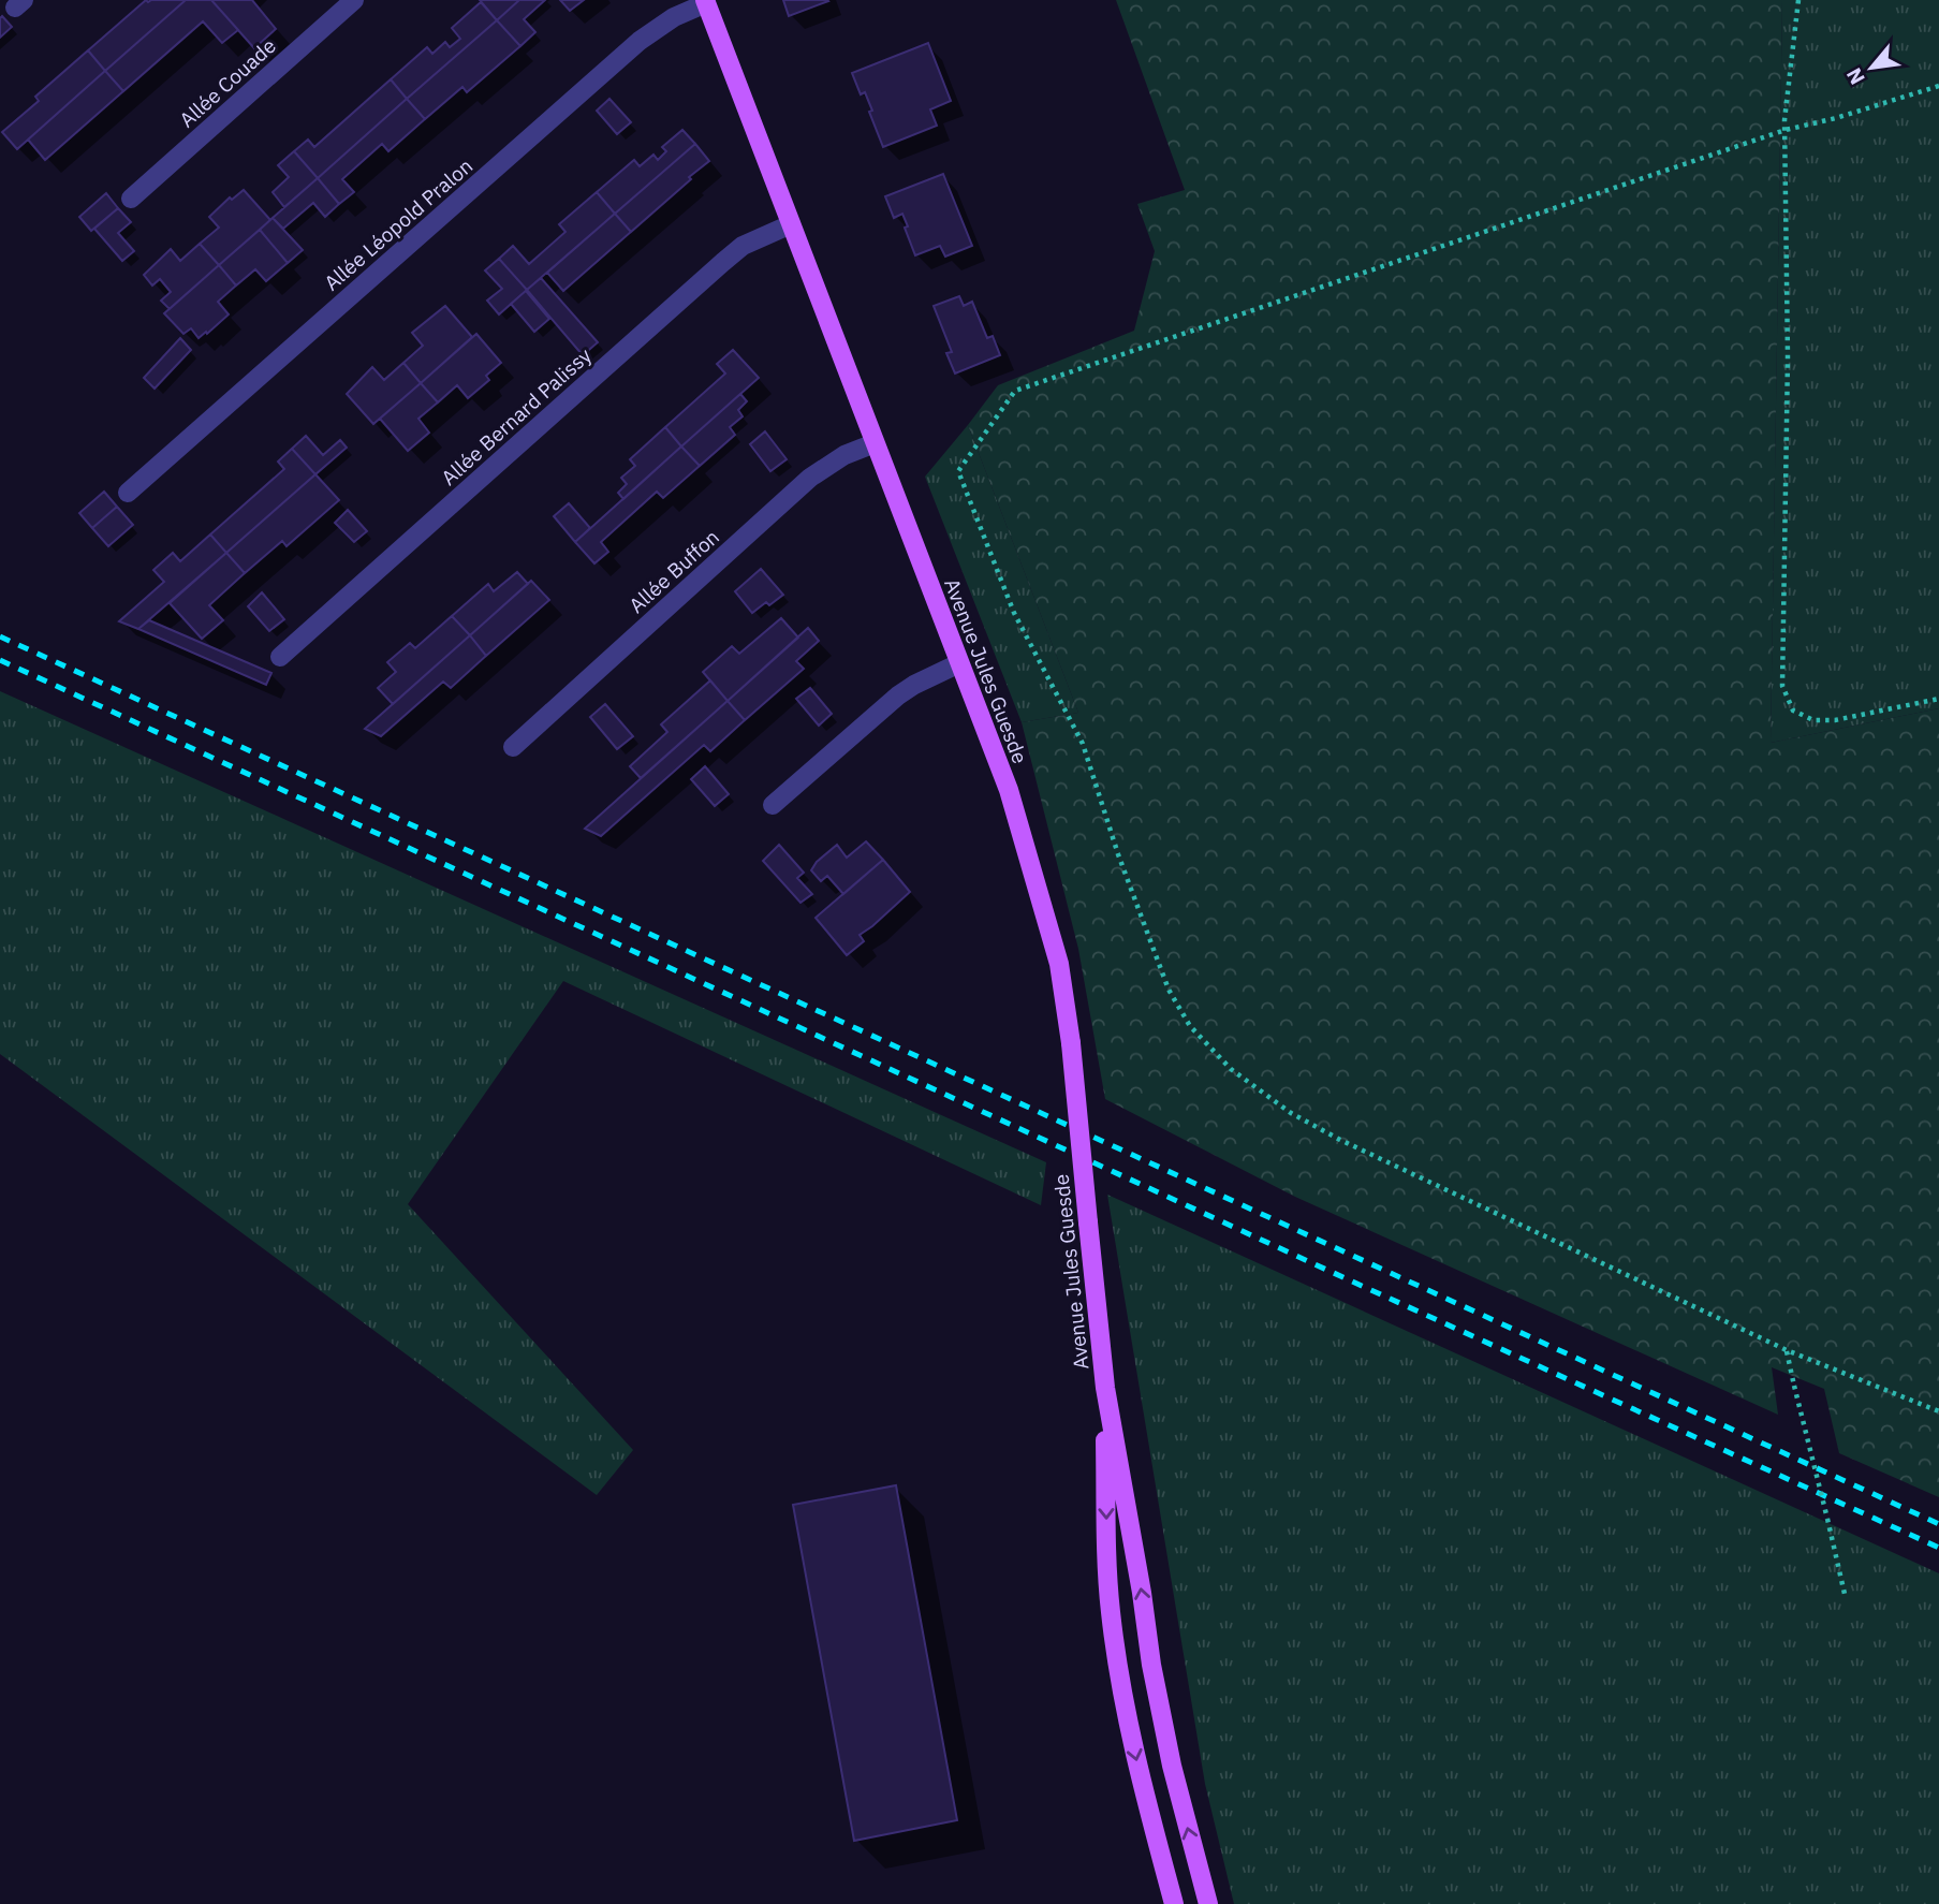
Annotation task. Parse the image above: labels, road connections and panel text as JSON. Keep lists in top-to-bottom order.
{
  "streets": {
    "main road": ["Avenue Jules Guesde"],
    "street": [
      "Allée Couade",
      "Allée Léopold Pralon",
      "Allée Bernard Palissy",
      "Allée Buffon"
    ]
  },
  "crossings": [
    ["Allée Léopold Pralon", "Avenue Jules Guesde"],
    ["Allée Bernard Palissy", "Avenue Jules Guesde"],
    ["Allée Buffon", "Avenue Jules Guesde"]
  ],
  "north": "bottom left"
}
